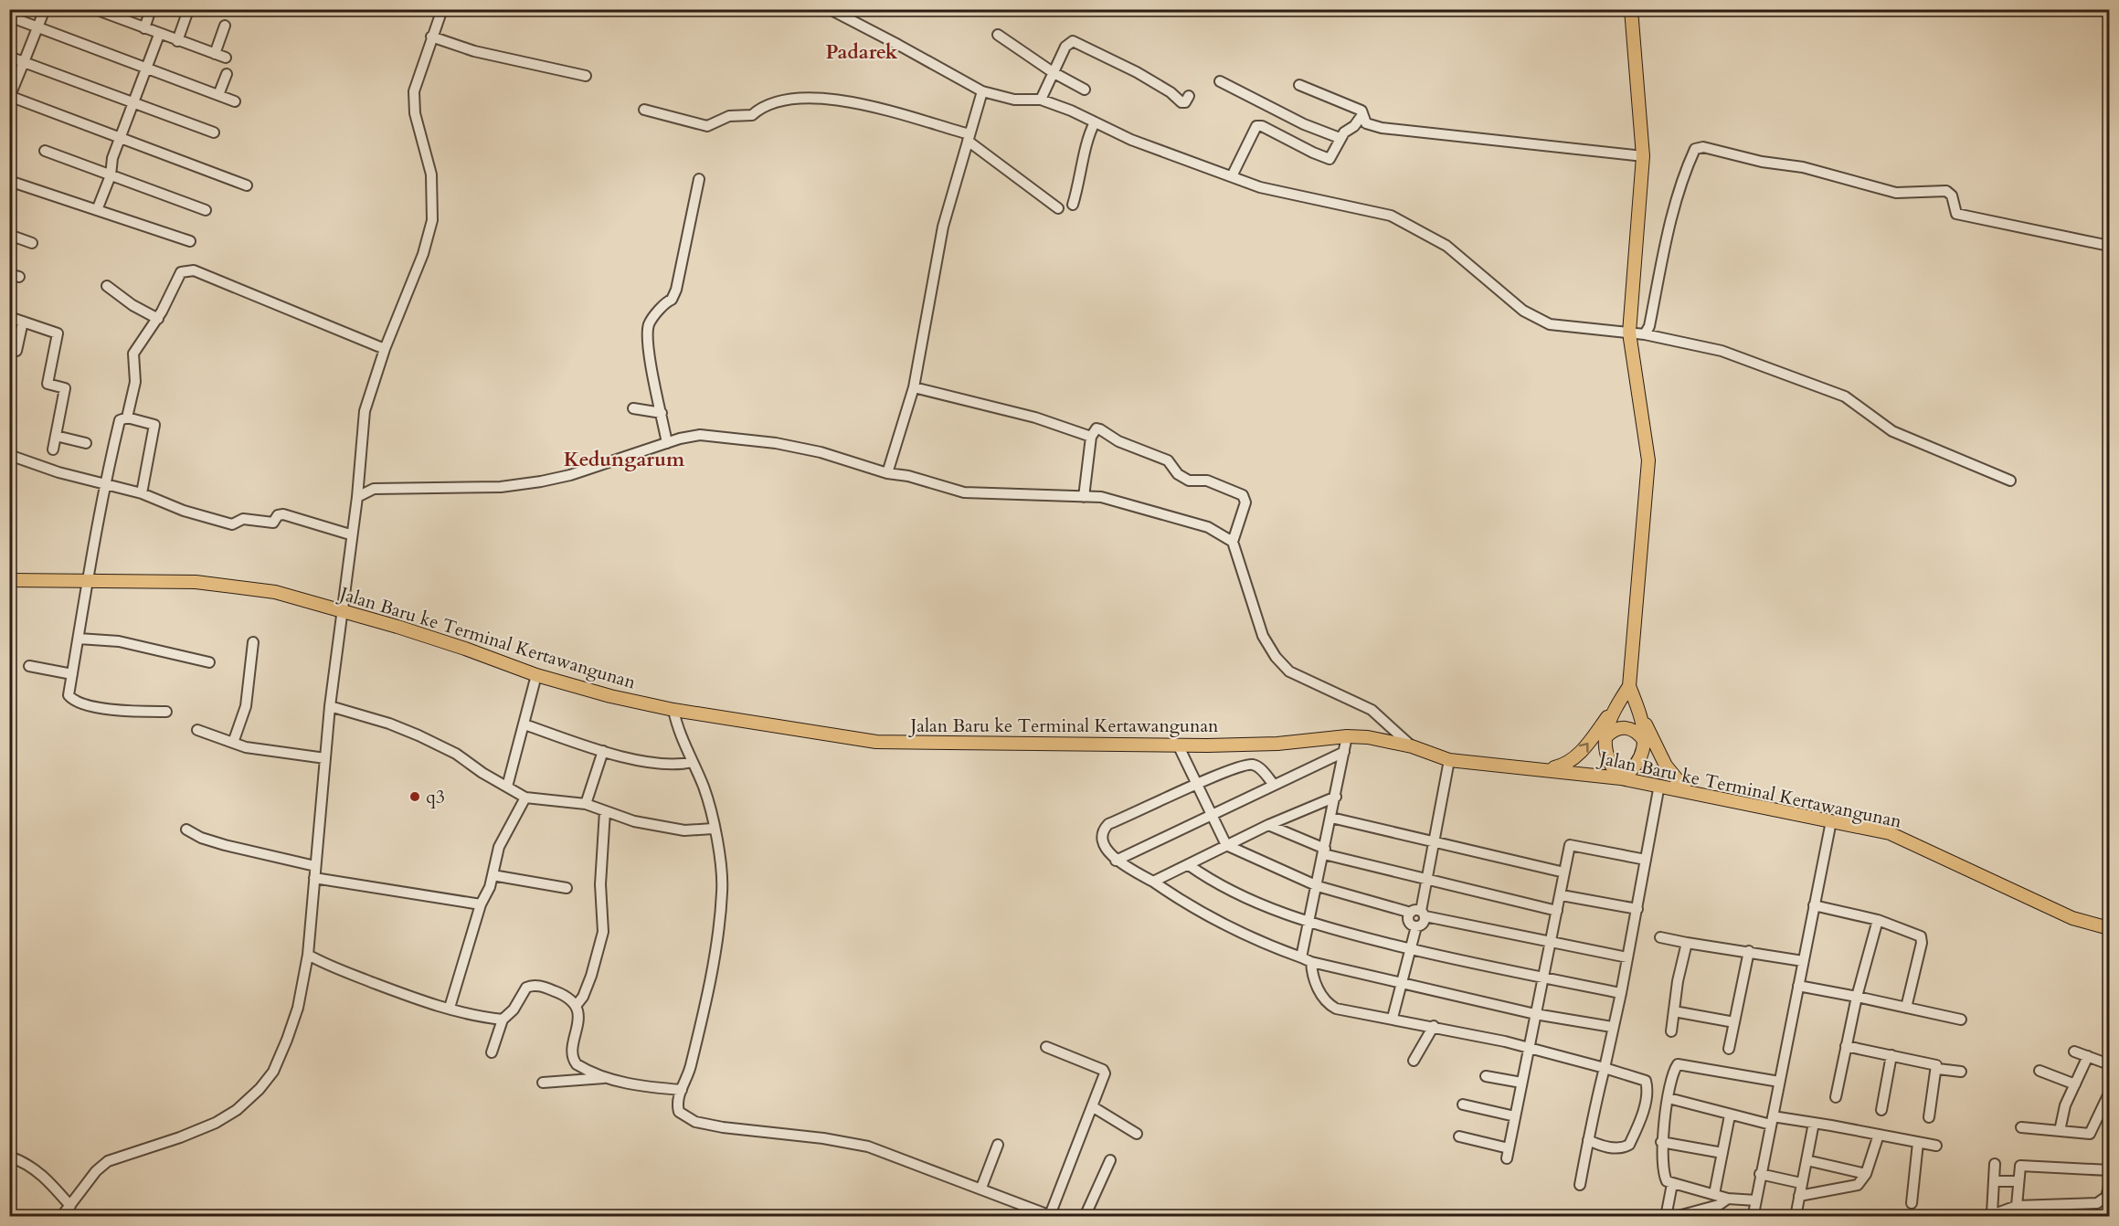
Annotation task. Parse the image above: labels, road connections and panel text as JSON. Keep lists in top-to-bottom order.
{
  "streets": {
    "main road": ["Jalan Baru ke Terminal Kertawangunan"]
  },
  "districts": ["Padarek", "Kedungarum"],
  "places": ["q3"]
}
